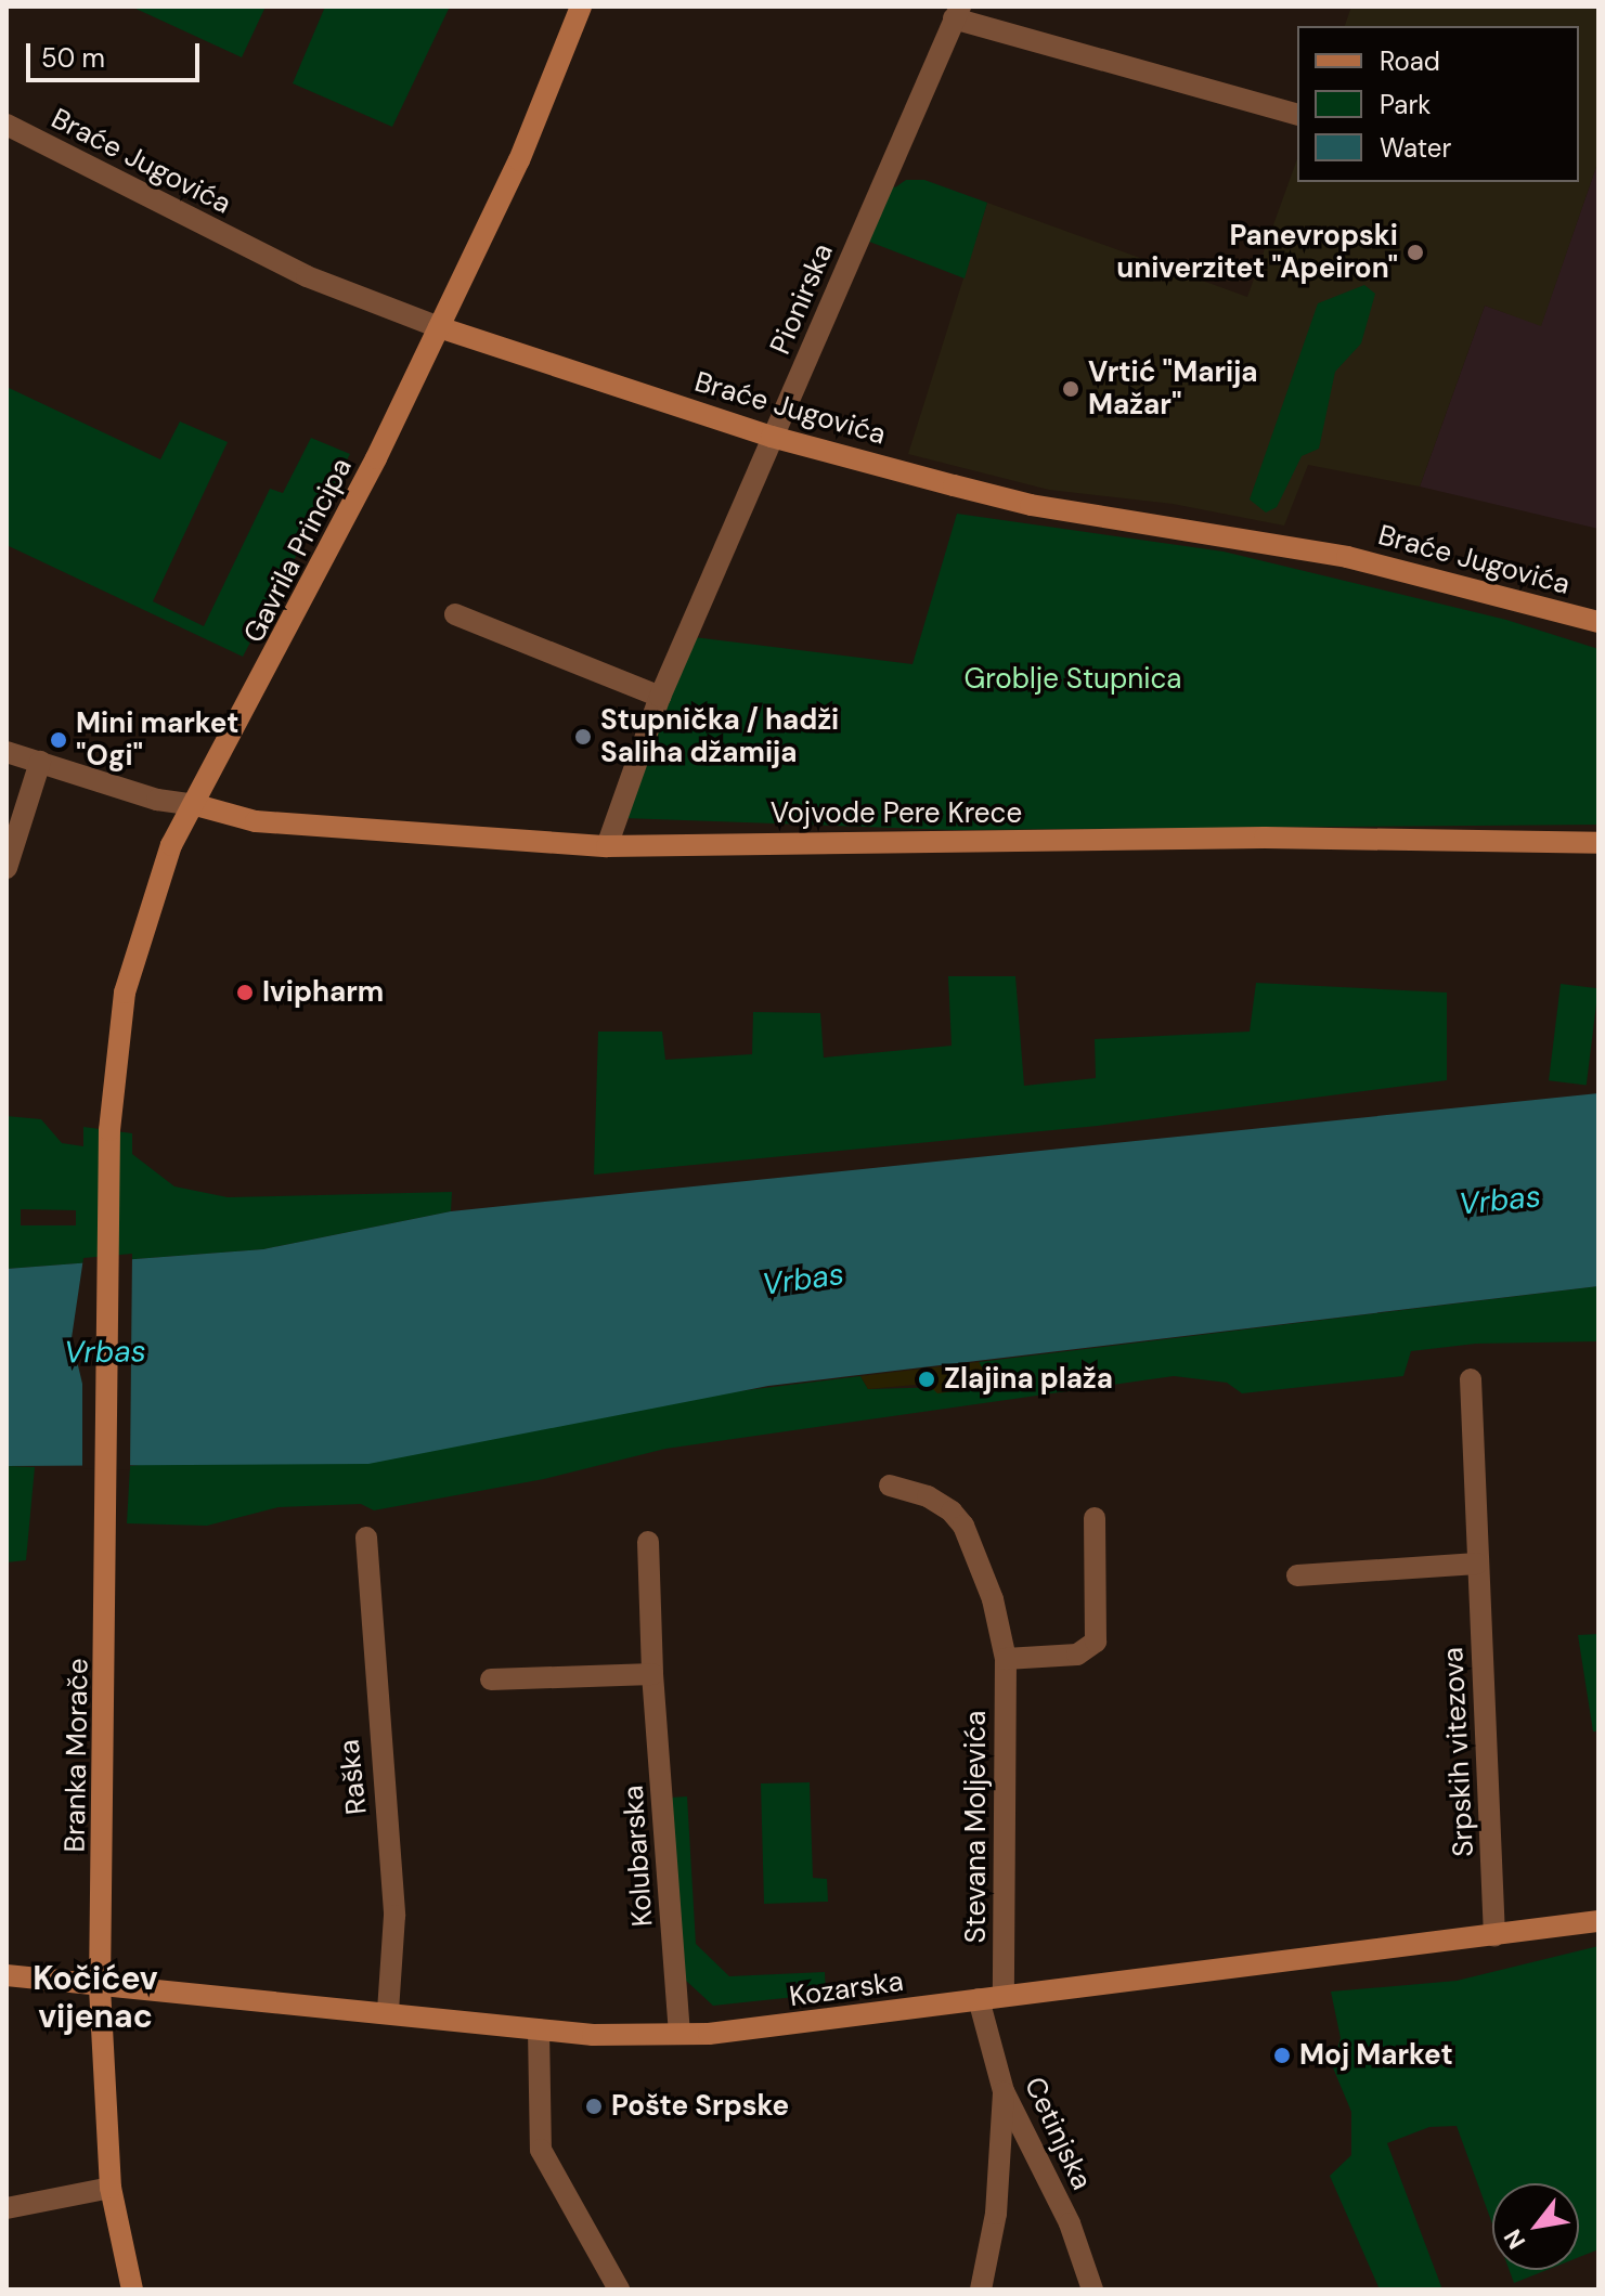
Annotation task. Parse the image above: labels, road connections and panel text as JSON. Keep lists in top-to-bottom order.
{
  "streets": {
    "main road": [
      "Braće Jugovića",
      "Gavrila Principa",
      "Vojvode Pere Krece",
      "Branka Morače",
      "Kozarska"
    ],
    "street": [
      "Pionirska",
      "Srpskih vitezova",
      "Raška",
      "Stevana Moljevića",
      "Kolubarska",
      "Cetinjska"
    ]
  },
  "crossings": [
    ["Braće Jugovića", "Pionirska"],
    ["Braće Jugovića", "Gavrila Principa"],
    ["Pionirska", "Vojvode Pere Krece"],
    ["Gavrila Principa", "Vojvode Pere Krece"],
    ["Gavrila Principa", "Branka Morače"],
    ["Srpskih vitezova", "Kozarska"],
    ["Branka Morače", "Kozarska"],
    ["Raška", "Kozarska"],
    ["Stevana Moljevića", "Kozarska"],
    ["Kolubarska", "Kozarska"],
    ["Kozarska", "Cetinjska"]
  ],
  "districts": ["Kočićev vijenac"],
  "water": ["Vrbas"],
  "parks": ["Groblje Stupnica"],
  "places": [
    "Panevropski univerzitet \"Apeiron\"",
    "Vrtić \"Marija Mažar\"",
    "Stupnička / hadži Saliha džamija",
    "Mini market \"Ogi\"",
    "Ivipharm",
    "Zlajina plaža",
    "Moj Market",
    "Pošte Srpske"
  ],
  "legend": ["Road", "Park", "Water"],
  "scale_bar": "50 m",
  "north": "bottom left"
}
